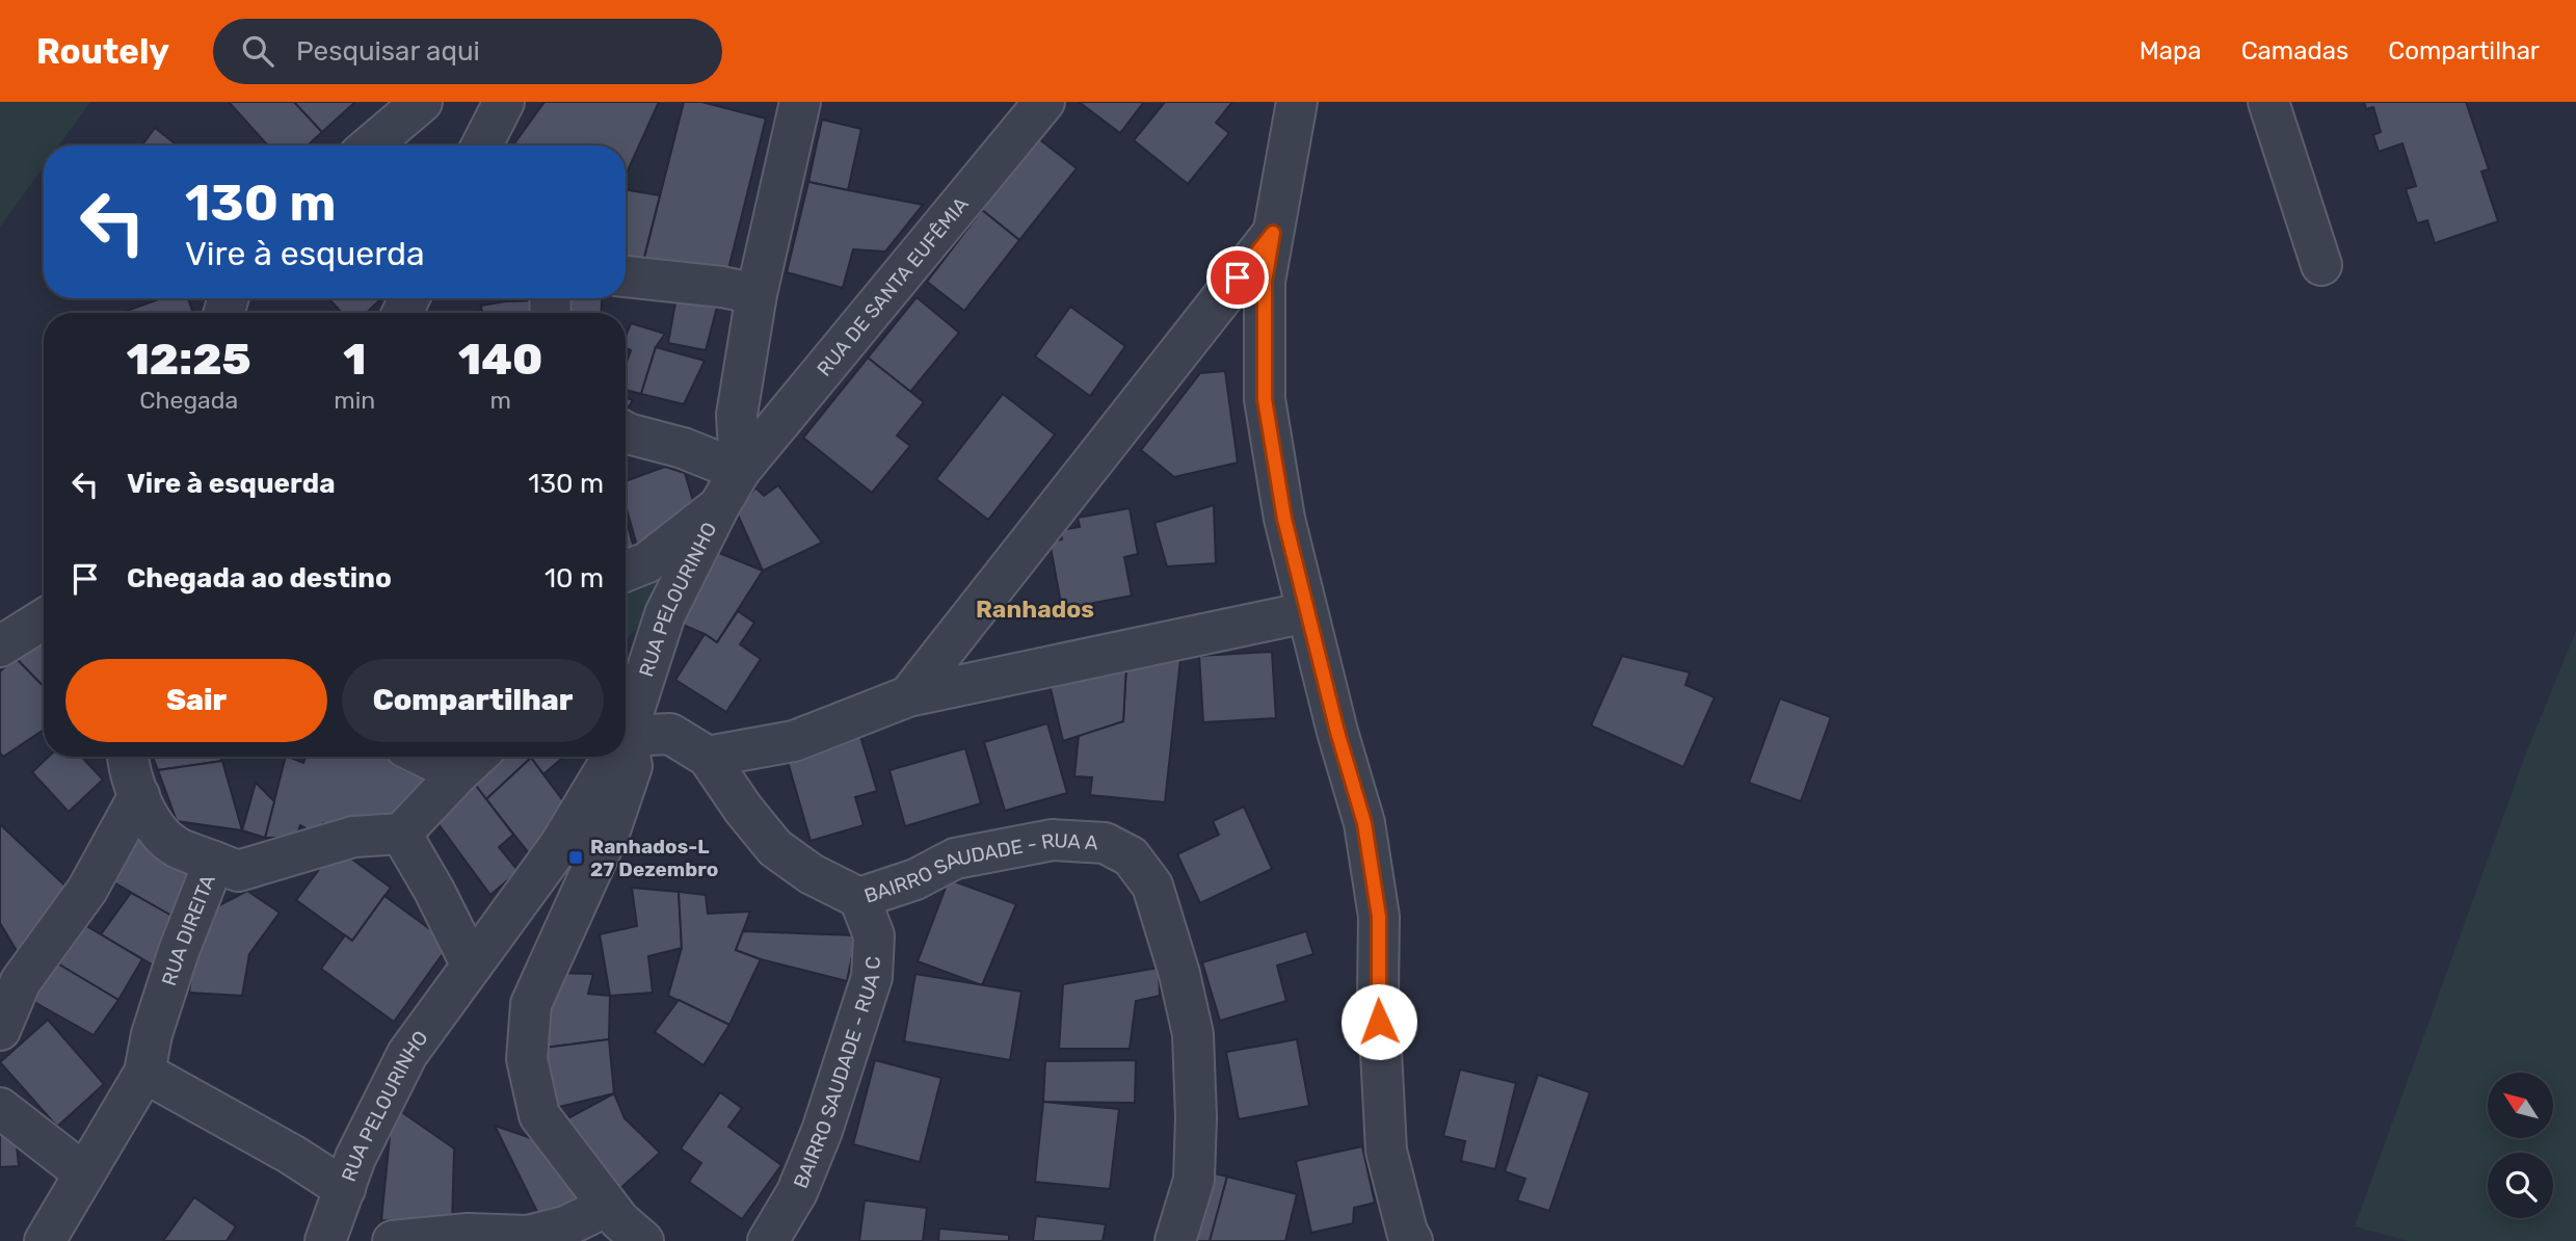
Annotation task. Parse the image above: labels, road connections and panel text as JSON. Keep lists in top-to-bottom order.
{
  "streets": {
    "street": [
      "RUA DE SANTA EUFÊMIA",
      "RUA PELOURINHO",
      "BAIRRO SAUDADE - RUA A",
      "RUA DIREITA",
      "BAIRRO SAUDADE - RUA C"
    ]
  },
  "crossings": [
    ["RUA DE SANTA EUFÊMIA", "RUA PELOURINHO"],
    ["BAIRRO SAUDADE - RUA A", "BAIRRO SAUDADE - RUA C"]
  ],
  "districts": ["Ranhados"],
  "places": {
    "transit": ["Ranhados-L 27 Dezembro"]
  },
  "north": "top left",
  "page": {
    "header": "Routely",
    "search": "Pesquisar aqui",
    "nav": ["Mapa", "Camadas", "Compartilhar"],
    "turn": ["130 m", "Vire à esquerda"],
    "eta": [
      "12:25",
      "Chegada",
      "1",
      "min",
      "140",
      "m"
    ],
    "list": [
      {
        "name": "Vire à esquerda",
        "value": "130 m"
      },
      {
        "name": "Chegada ao destino",
        "value": "10 m"
      }
    ],
    "buttons": ["Sair", "Compartilhar"]
  }
}
